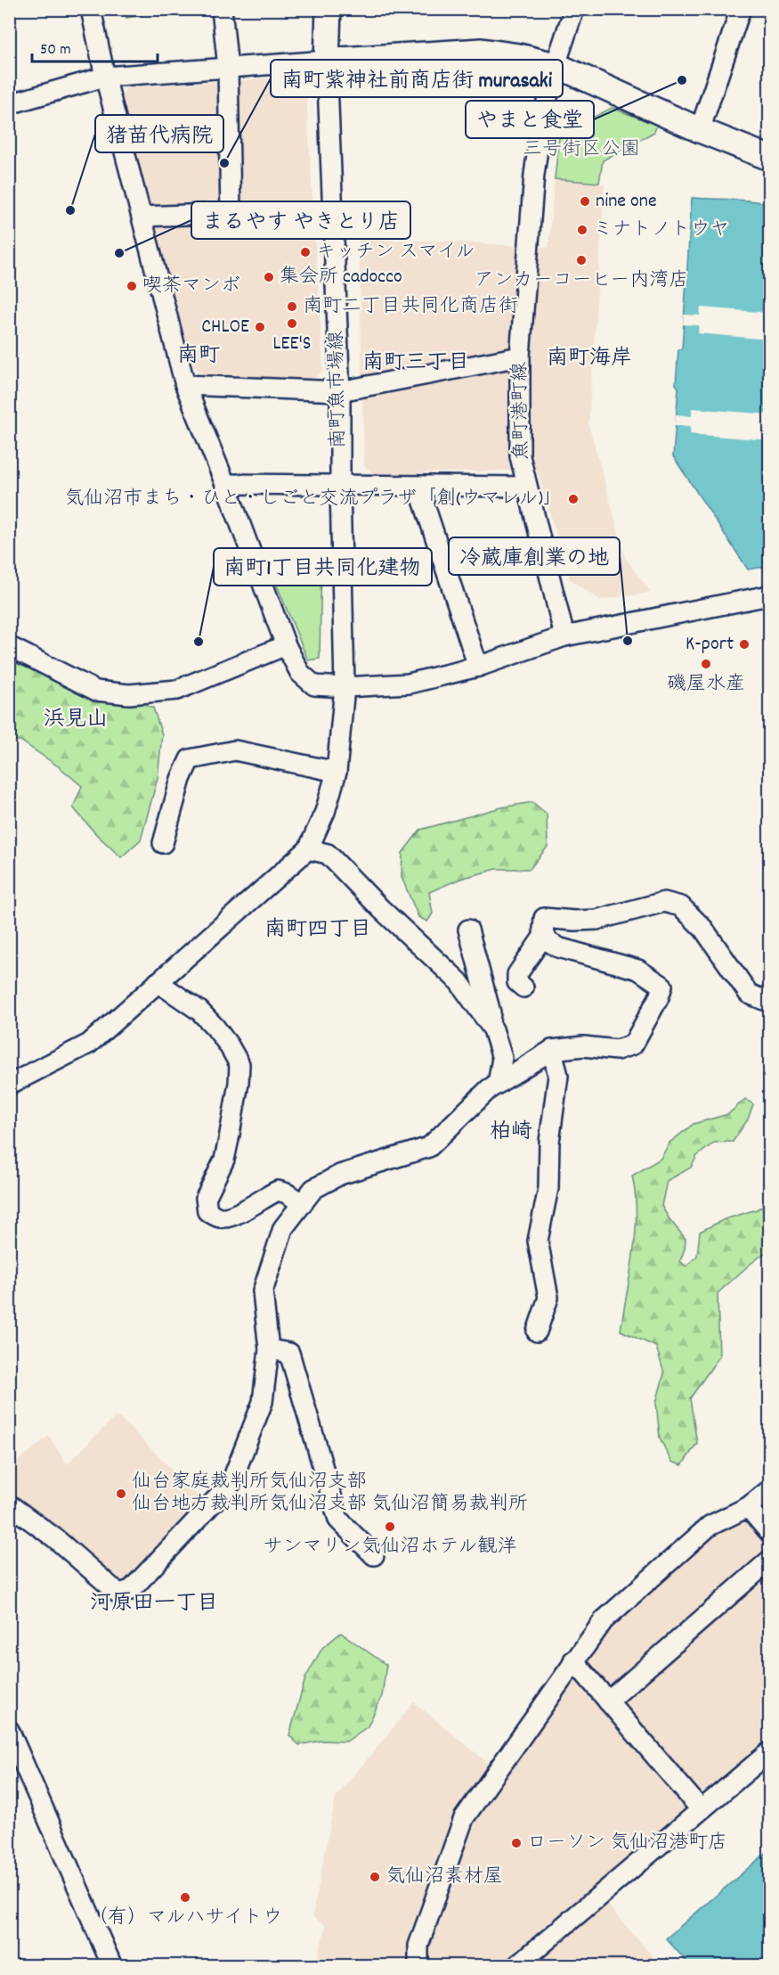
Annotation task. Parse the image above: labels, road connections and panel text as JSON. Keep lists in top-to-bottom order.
{
  "streets": {
    "street": ["南町魚市場線", "魚町港町線"]
  },
  "districts": [
    "南町",
    "南町海岸",
    "南町三丁目",
    "浜見山",
    "南町四丁目",
    "柏崎",
    "河原田一丁目"
  ],
  "parks": ["三号街区公園"],
  "places": [
    "やまと食堂",
    "南町紫神社前商店街 murasaki",
    "nine one",
    "猪苗代病院",
    "ミナトノトウヤ",
    "キッチン スマイル",
    "まるやす やきとり店",
    "アンカーコーヒー内湾店",
    "集会所 cadocco",
    "喫茶マンボ",
    "南町二丁目共同化商店街",
    "LEE'S",
    "CHLOE",
    "気仙沼市まち・ひと・しごと交流プラザ「創(ウマレル)」",
    "冷蔵庫創業の地",
    "南町1丁目共同化建物",
    "K-port",
    "磯屋水産",
    "仙台家庭裁判所気仙沼支部 仙台地方裁判所気仙沼支部 気仙沼簡易裁判所",
    "サンマリン気仙沼ホテル観洋",
    "ローソン 気仙沼港町店",
    "気仙沼素材屋",
    "（有）マルハサイトウ"
  ],
  "scale_bar": "50 m"
}
